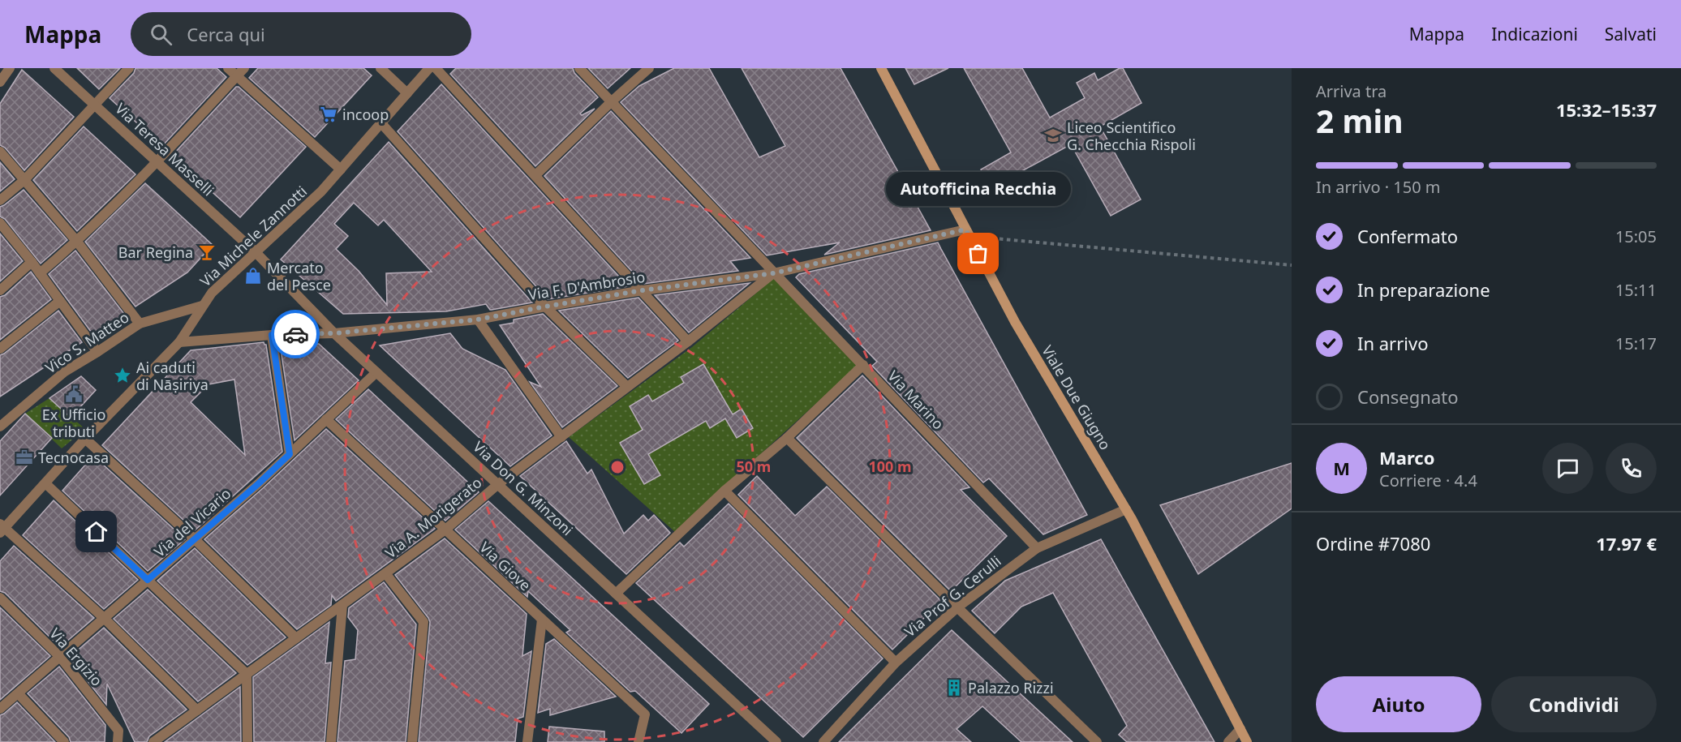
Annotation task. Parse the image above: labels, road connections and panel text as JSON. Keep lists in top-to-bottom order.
{
  "streets": {
    "main road": ["Viale Due Giugno"],
    "street": [
      "Via Teresa Masselli",
      "Via Michele Zannotti",
      "Via F. D'Ambrosio",
      "Vico S. Matteo",
      "Via Marino",
      "Via Don G. Minzoni",
      "Via A. Morigerato",
      "Via del Vicario",
      "Via Giove",
      "Via Prof G. Cerulli",
      "Via Ergizio"
    ]
  },
  "crossings": [
    ["Via Teresa Masselli", "Via Michele Zannotti"],
    ["Via Teresa Masselli", "Via Don G. Minzoni"],
    ["Via Michele Zannotti", "Via F. D'Ambrosio"],
    ["Via Michele Zannotti", "Vico S. Matteo"],
    ["Via Michele Zannotti", "Via Don G. Minzoni"],
    ["Via F. D'Ambrosio", "Viale Due Giugno"],
    ["Via F. D'Ambrosio", "Via Marino"],
    ["Via F. D'Ambrosio", "Via Don G. Minzoni"],
    ["Via F. D'Ambrosio", "Via A. Morigerato"],
    ["Viale Due Giugno", "Via Prof G. Cerulli"],
    ["Via Marino", "Via A. Morigerato"],
    ["Via Marino", "Via Prof G. Cerulli"],
    ["Via Don G. Minzoni", "Via A. Morigerato"],
    ["Via Don G. Minzoni", "Via del Vicario"],
    ["Via A. Morigerato", "Via Giove"],
    ["Via del Vicario", "Via Giove"],
    ["Via del Vicario", "Via Ergizio"]
  ],
  "places": {
    "supermarket": ["incoop"],
    "school or university": ["Liceo Scientifico G. Checchia Rispoli"],
    "bar": ["Bar Regina"],
    "other": ["Autofficina Recchia"],
    "shop": ["Mercato del Pesce"],
    "place": ["Ai caduti di Nāṣiriya"],
    "public building": ["Ex Ufficio tributi"],
    "office": ["Tecnocasa"],
    "building": ["Palazzo Rizzi"]
  },
  "page": {
    "header": "Mappa",
    "search": "Cerca qui",
    "nav": ["Mappa", "Indicazioni", "Salvati"],
    "heading": ["2 min", "Arriva tra", "15:32–15:37"],
    "panel": [
      "Marco",
      "Corriere · 4.4",
      "Ordine #7080",
      "17.97 €"
    ],
    "bar": "In arrivo · 150 m",
    "bubble": "Autofficina Recchia",
    "list": [
      ["Confermato", "15:05"],
      ["In preparazione", "15:11"],
      ["In arrivo", "15:17"],
      "Consegnato"
    ],
    "round": "M",
    "buttons": ["Aiuto", "Condividi"]
  },
  "rings": ["50 m", "100 m"]
}
